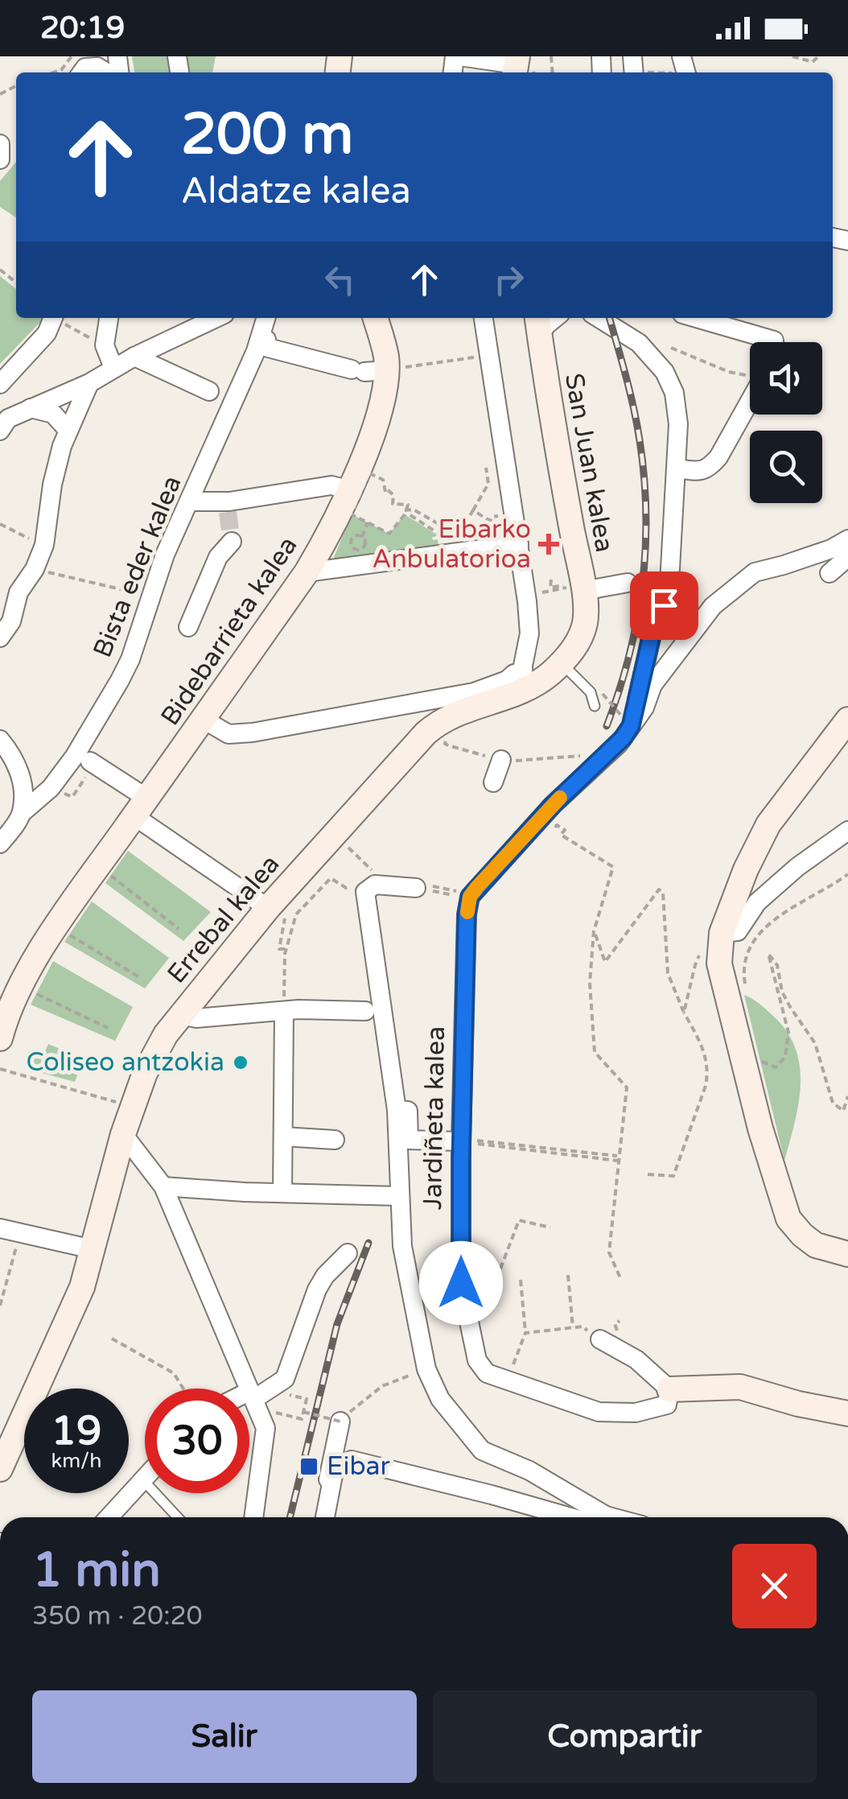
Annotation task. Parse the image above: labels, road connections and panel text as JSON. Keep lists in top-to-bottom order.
{
  "streets": {
    "street": [
      "San Juan kalea",
      "Bista eder kalea",
      "Bidebarrieta kalea",
      "Errebal kalea",
      "Jardiñeta kalea"
    ]
  },
  "crossings": [
    ["San Juan kalea", "Errebal kalea"]
  ],
  "places": {
    "health": ["Eibarko Anbulatorioa"],
    "other": ["Coliseo antzokia"],
    "transit": ["Eibar"]
  },
  "page": {
    "status": "20:19",
    "turn": ["200 m", "Aldatze kalea"],
    "speed": "19 km/h",
    "limit": "30",
    "heading": ["1 min", "350 m · 20:20"],
    "buttons": ["Salir", "Compartir"]
  }
}
